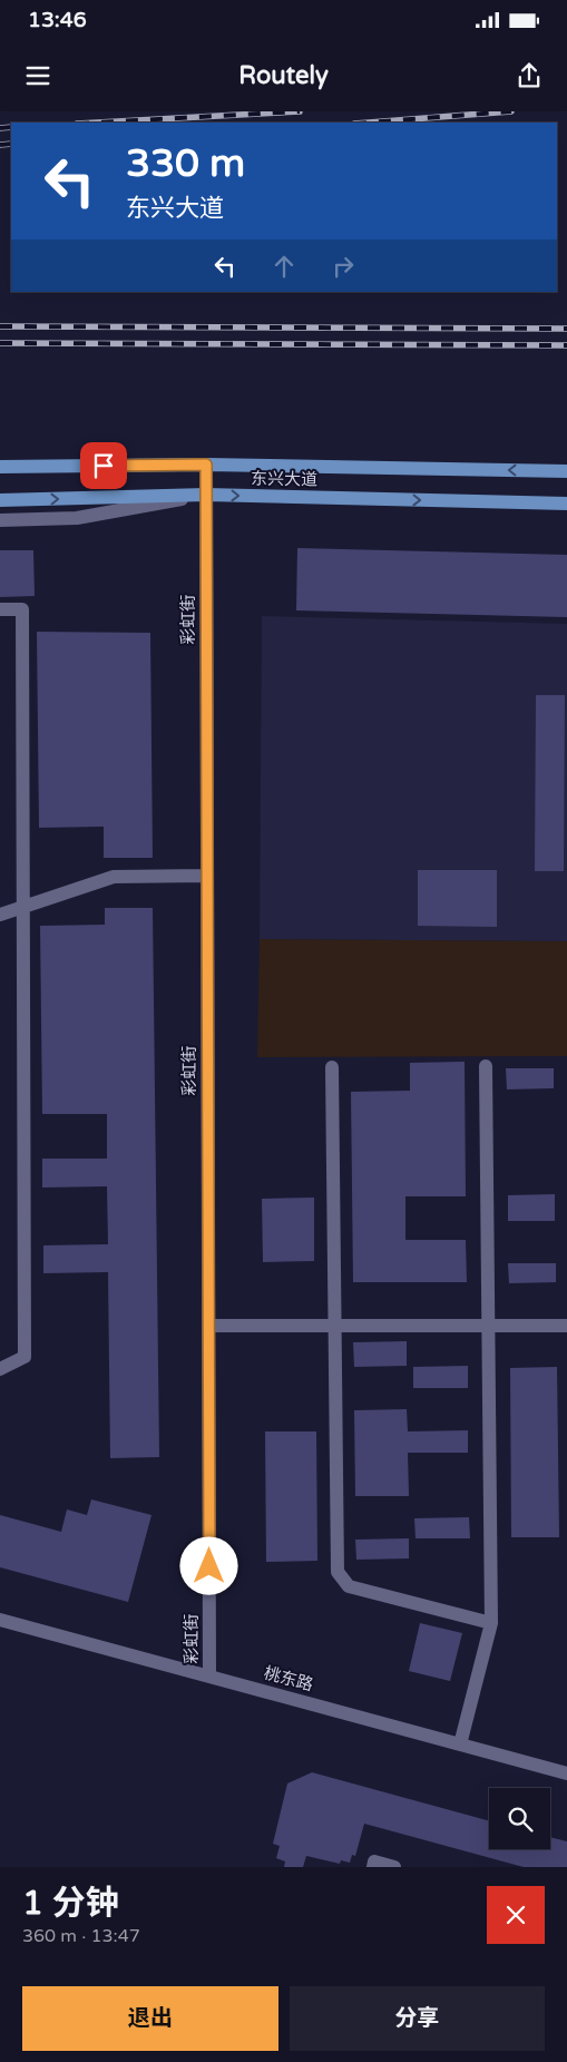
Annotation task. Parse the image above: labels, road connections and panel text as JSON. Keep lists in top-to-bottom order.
{
  "streets": {
    "main road": ["东兴大道"],
    "street": ["彩虹街", "桃东路"]
  },
  "crossings": [
    ["东兴大道", "彩虹街"],
    ["彩虹街", "桃东路"]
  ],
  "page": {
    "status": "13:46",
    "header": "Routely",
    "turn": ["330 m", "东兴大道"],
    "heading": ["1 分钟", "360 m · 13:47"],
    "buttons": ["退出", "分享"]
  }
}
